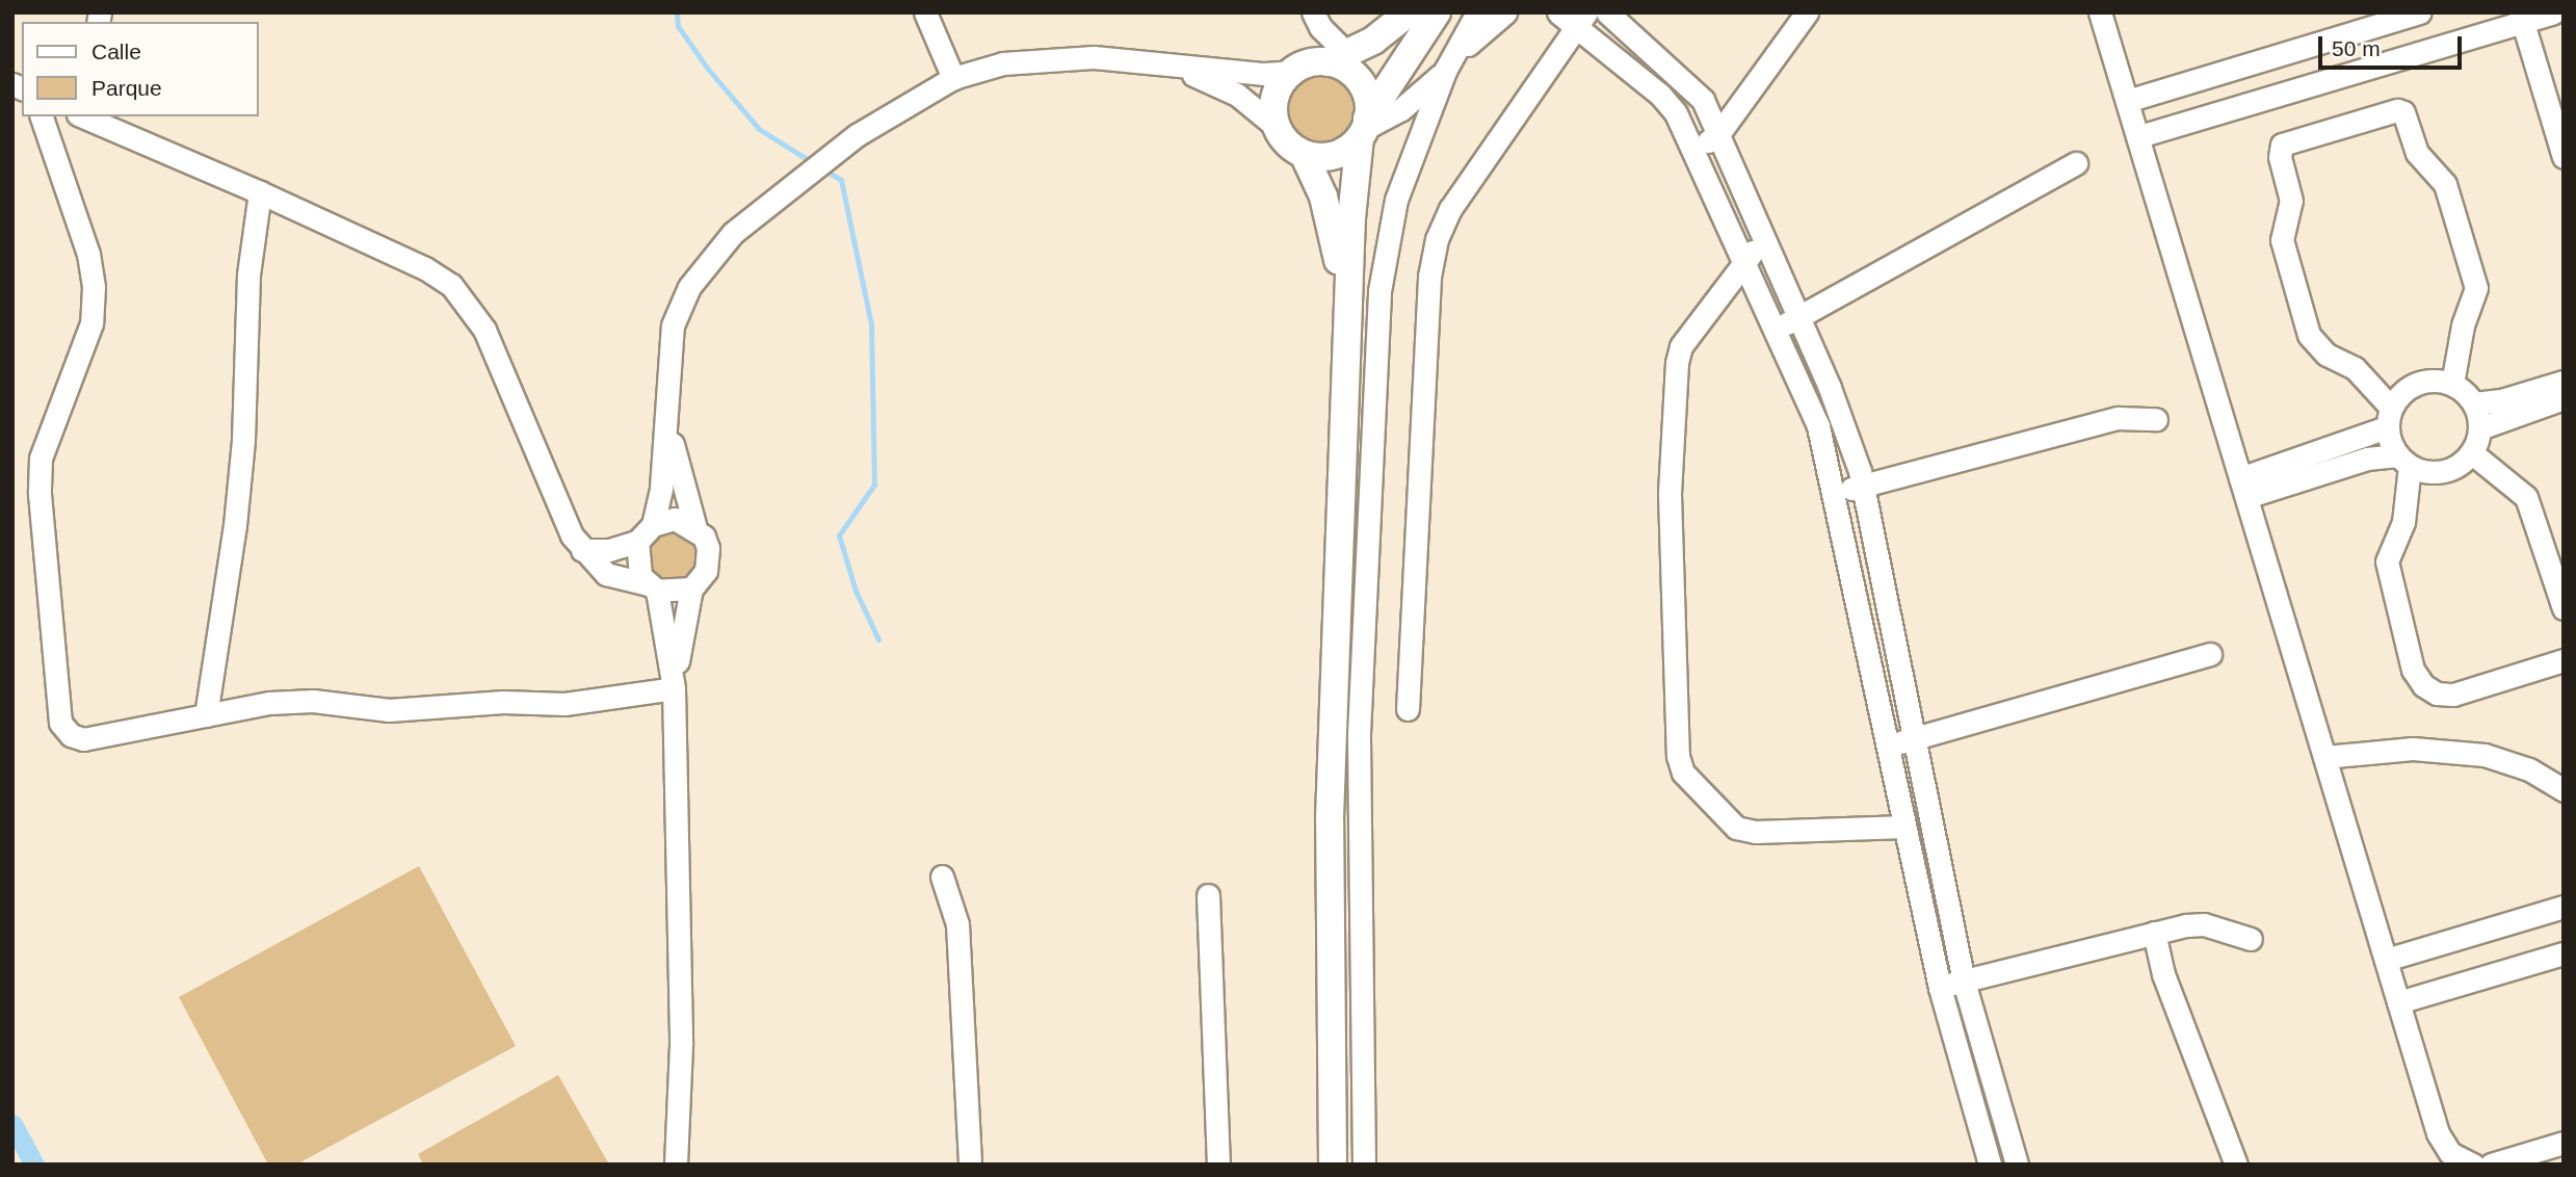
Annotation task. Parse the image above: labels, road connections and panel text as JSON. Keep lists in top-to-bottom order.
{
  "legend": ["Calle", "Parque"],
  "scale_bar": "50 m"
}
